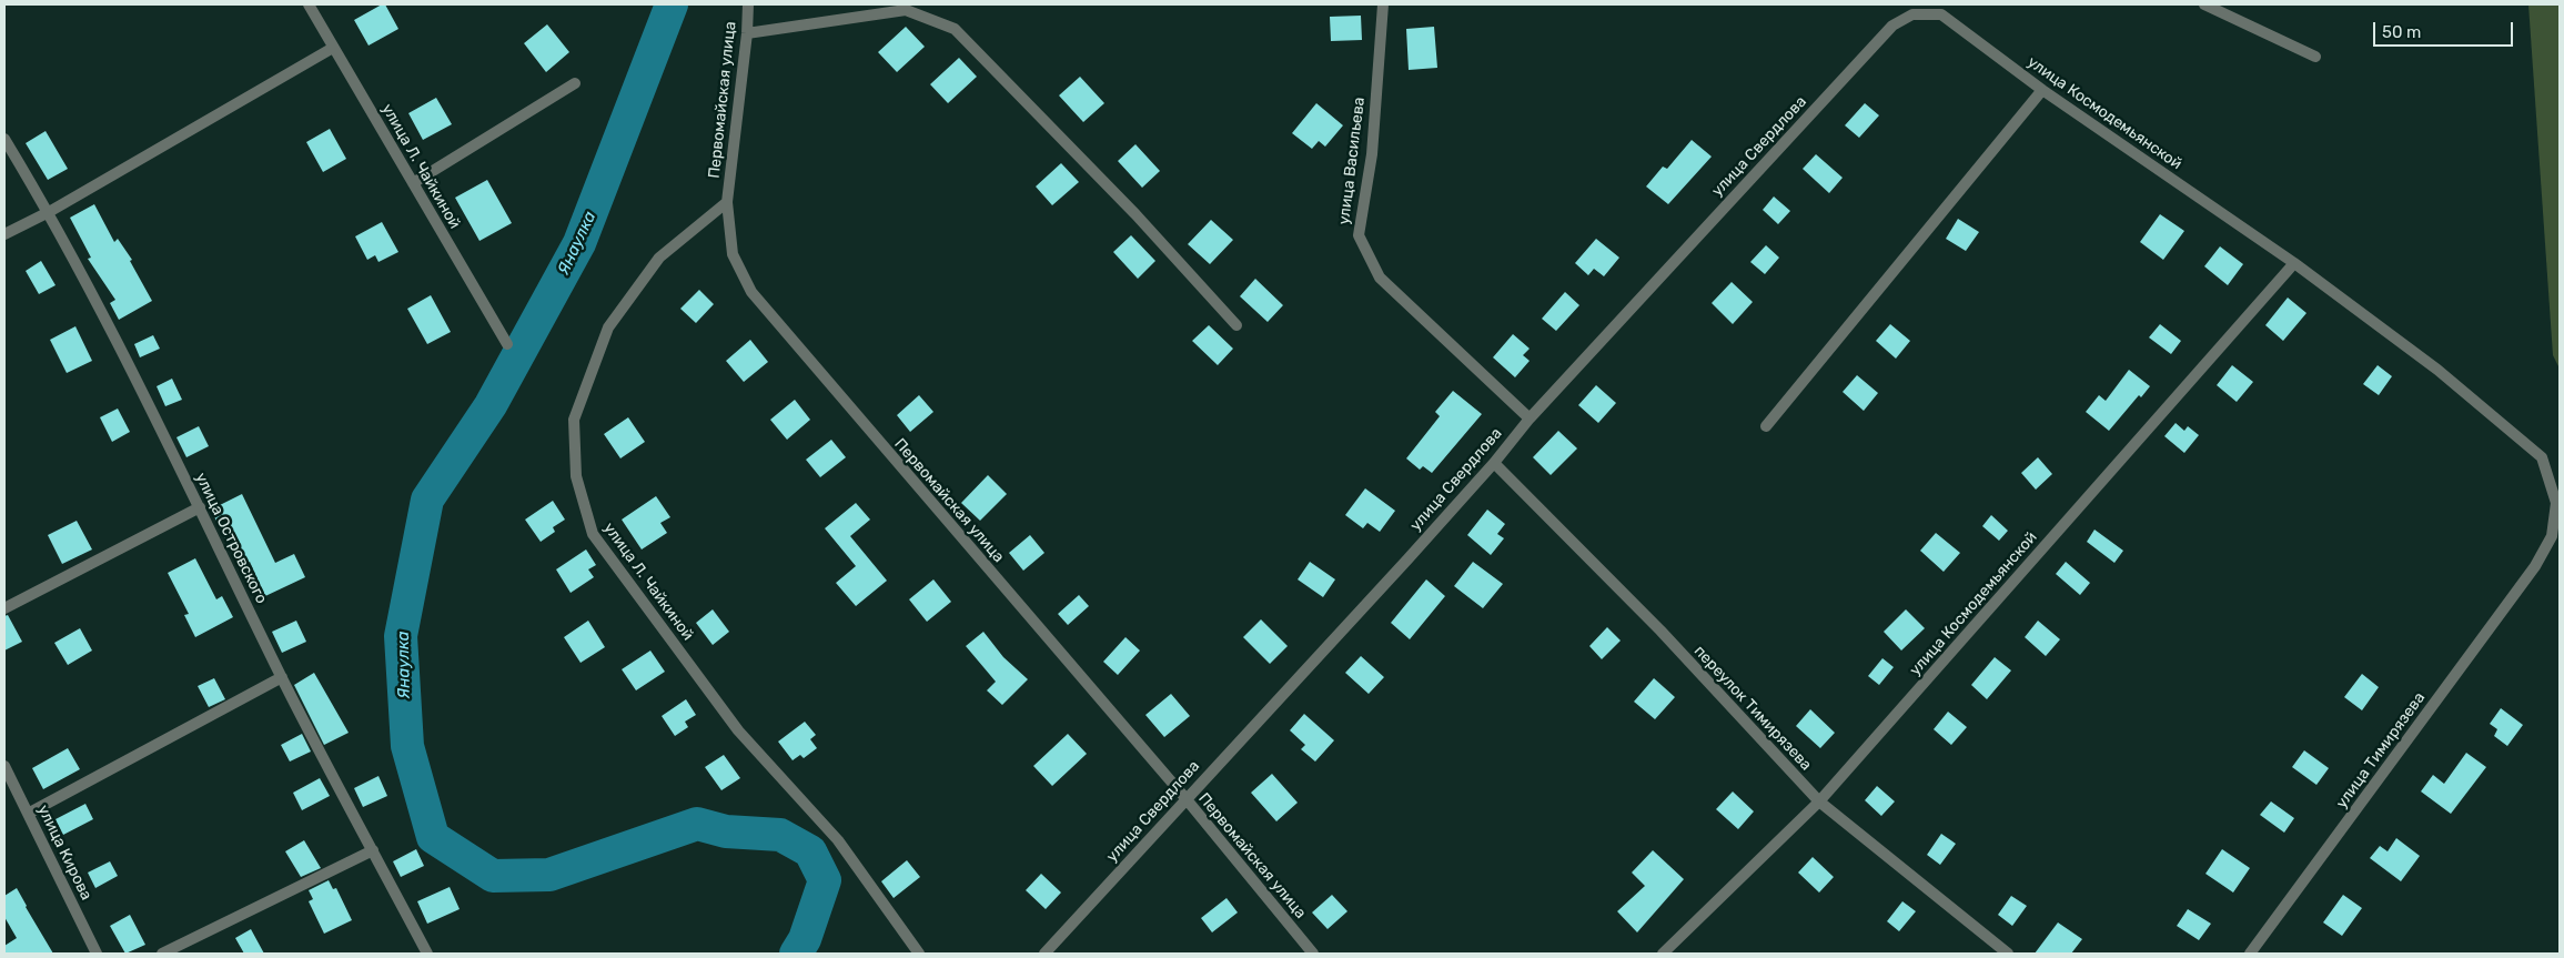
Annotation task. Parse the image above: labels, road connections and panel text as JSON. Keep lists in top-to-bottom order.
{
  "streets": {
    "street": [
      "Первомайская улица",
      "улица Космодемьянской",
      "улица Свердлова",
      "улица Васильева",
      "улица Л. Чайкиной",
      "улица Островского",
      "переулок Тимирязева",
      "улица Тимирязева",
      "улица Кирова"
    ]
  },
  "crossings": [
    ["Первомайская улица", "улица Свердлова"],
    ["Первомайская улица", "улица Л. Чайкиной"],
    ["улица Космодемьянской", "улица Свердлова"],
    ["улица Космодемьянской", "переулок Тимирязева"],
    ["улица Космодемьянской", "улица Тимирязева"],
    ["улица Свердлова", "улица Васильева"],
    ["улица Свердлова", "переулок Тимирязева"]
  ],
  "water": ["Янаулка"],
  "scale_bar": "50 m"
}
